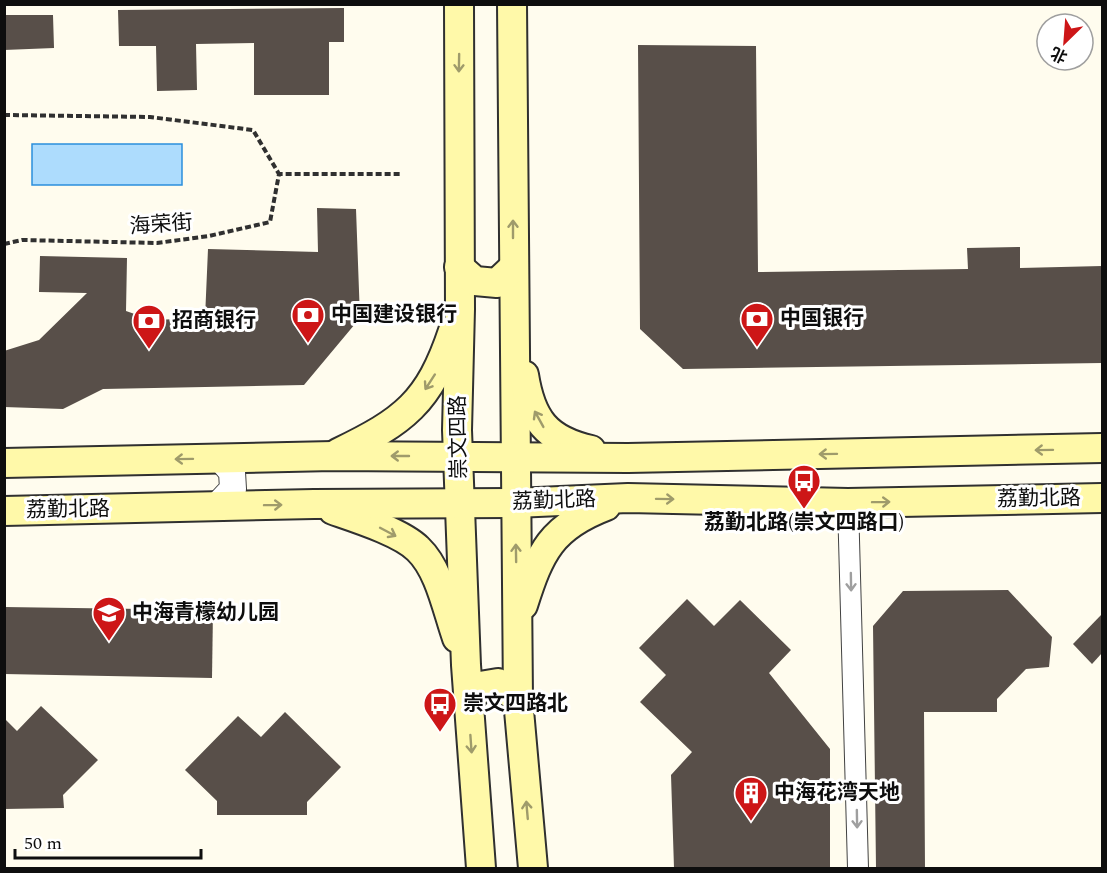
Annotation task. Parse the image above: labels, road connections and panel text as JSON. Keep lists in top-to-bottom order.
{
  "streets": {
    "main road": ["崇文四路", "荔勤北路"],
    "path": ["海荣街"]
  },
  "crossings": [
    ["崇文四路", "荔勤北路"]
  ],
  "places": {
    "bank": ["中国建设银行", "中国银行", "招商银行"],
    "bus stop": ["荔勤北路(崇文四路口)", "崇文四路北"],
    "school or university": ["中海青檬幼儿园"],
    "building": ["中海花湾天地"]
  },
  "scale_bar": "50 m",
  "north": "bottom left"
}
